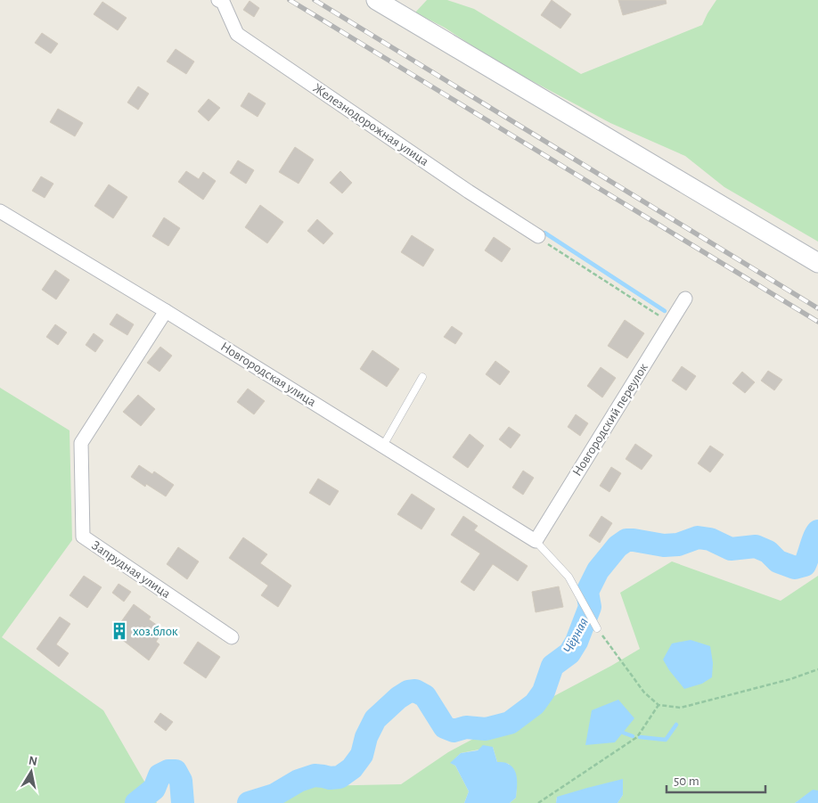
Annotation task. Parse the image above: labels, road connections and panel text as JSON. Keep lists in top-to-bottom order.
{
  "streets": {
    "street": [
      "Железнодорожная улица",
      "Новгородская улица",
      "Новгородский переулок",
      "Запрудная улица"
    ]
  },
  "crossings": [
    ["Новгородская улица", "Новгородский переулок"],
    ["Новгородская улица", "Запрудная улица"]
  ],
  "water": ["Чёрная"],
  "places": {
    "building": ["хоз.блок"]
  },
  "scale_bar": "50 m",
  "north": "top"
}
